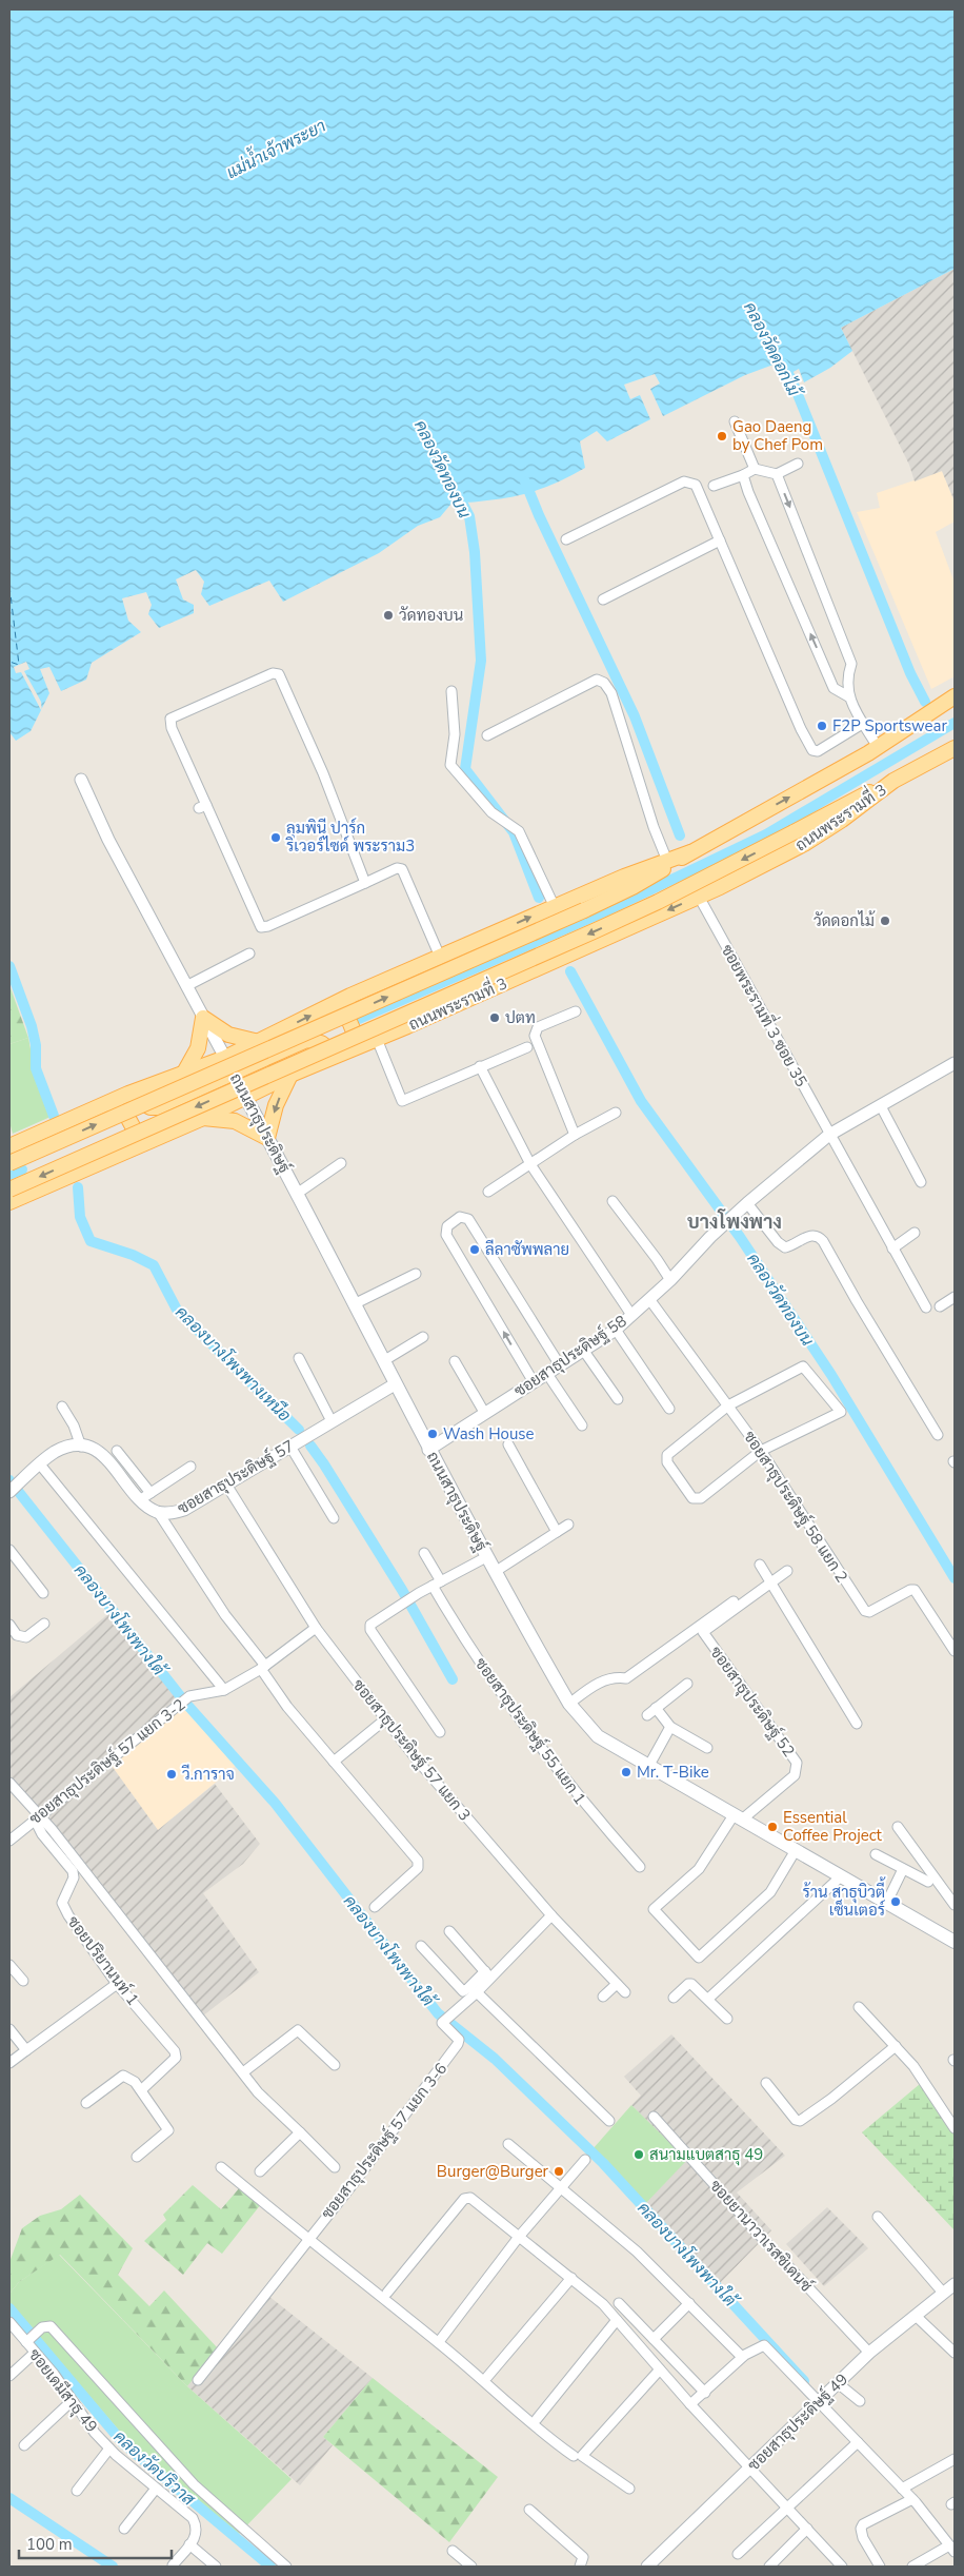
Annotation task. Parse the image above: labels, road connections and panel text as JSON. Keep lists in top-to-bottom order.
{
  "streets": {
    "main road": ["ถนนพระรามที่ 3", "ถนนสาธุประดิษฐ์"],
    "street": [
      "ซอยพระรามที่ 3 ซอย 35",
      "ซอยสาธุประดิษฐ์ 58",
      "ซอยสาธุประดิษฐ์ 57",
      "ซอยสาธุประดิษฐ์ 58 แยก 2",
      "ซอยสาธุประดิษฐ์ 52",
      "ซอยสาธุประดิษฐ์ 55 แยก 1",
      "ซอยสาธุประดิษฐ์ 57 แยก 3",
      "ซอยสาธุประดิษฐ์ 57 แยก 3-2",
      "ซอยปริยานนท์ 1",
      "ซอยสาธุประดิษฐ์ 57 แยก 3-6",
      "ซอยยานาวาเรสซิเดนซ์",
      "ซอยเดมีสาธุ 49",
      "ซอยสาธุประดิษฐ์ 49"
    ]
  },
  "crossings": [
    ["ถนนพระรามที่ 3", "ซอยพระรามที่ 3 ซอย 35"],
    ["ถนนพระรามที่ 3", "ถนนสาธุประดิษฐ์"],
    ["ซอยพระรามที่ 3 ซอย 35", "ซอยสาธุประดิษฐ์ 58"],
    ["ถนนสาธุประดิษฐ์", "ซอยสาธุประดิษฐ์ 58"],
    ["ถนนสาธุประดิษฐ์", "ซอยสาธุประดิษฐ์ 57"],
    ["ถนนสาธุประดิษฐ์", "ซอยสาธุประดิษฐ์ 52"],
    ["ซอยสาธุประดิษฐ์ 58", "ซอยสาธุประดิษฐ์ 58 แยก 2"],
    ["ซอยสาธุประดิษฐ์ 57", "ซอยสาธุประดิษฐ์ 57 แยก 3"],
    ["ซอยสาธุประดิษฐ์ 57 แยก 3", "ซอยสาธุประดิษฐ์ 57 แยก 3-2"],
    ["ซอยสาธุประดิษฐ์ 57 แยก 3", "ซอยสาธุประดิษฐ์ 57 แยก 3-6"],
    ["ซอยสาธุประดิษฐ์ 57 แยก 3-2", "ซอยปริยานนท์ 1"],
    ["ซอยยานาวาเรสซิเดนซ์", "ซอยสาธุประดิษฐ์ 49"]
  ],
  "districts": ["บางโพงพาง"],
  "water": [
    "แม่น้ำเจ้าพระยา",
    "คลองวัดดอกไม้",
    "คลองวัดทองบน",
    "คลองบางโพงพางเหนือ",
    "คลองบางโพงพางใต้",
    "คลองวัดปริวาส"
  ],
  "places": [
    "Gao Daeng by Chef Pom",
    "วัดทองบน",
    "F2P Sportswear",
    "ลุมพินี ปาร์ก ริเวอร์ไซด์ พระราม3",
    "วัดดอกไม้",
    "ปตท",
    "ลีลาซัพพลาย",
    "Wash House",
    "Mr. T-Bike",
    "วี.การาจ",
    "Essential Coffee Project",
    "ร้าน สาธุบิวตี้ เซ็นเตอร์",
    "สนามแบตสาธุ 49",
    "Burger@Burger"
  ],
  "scale_bar": "100 m"
}
